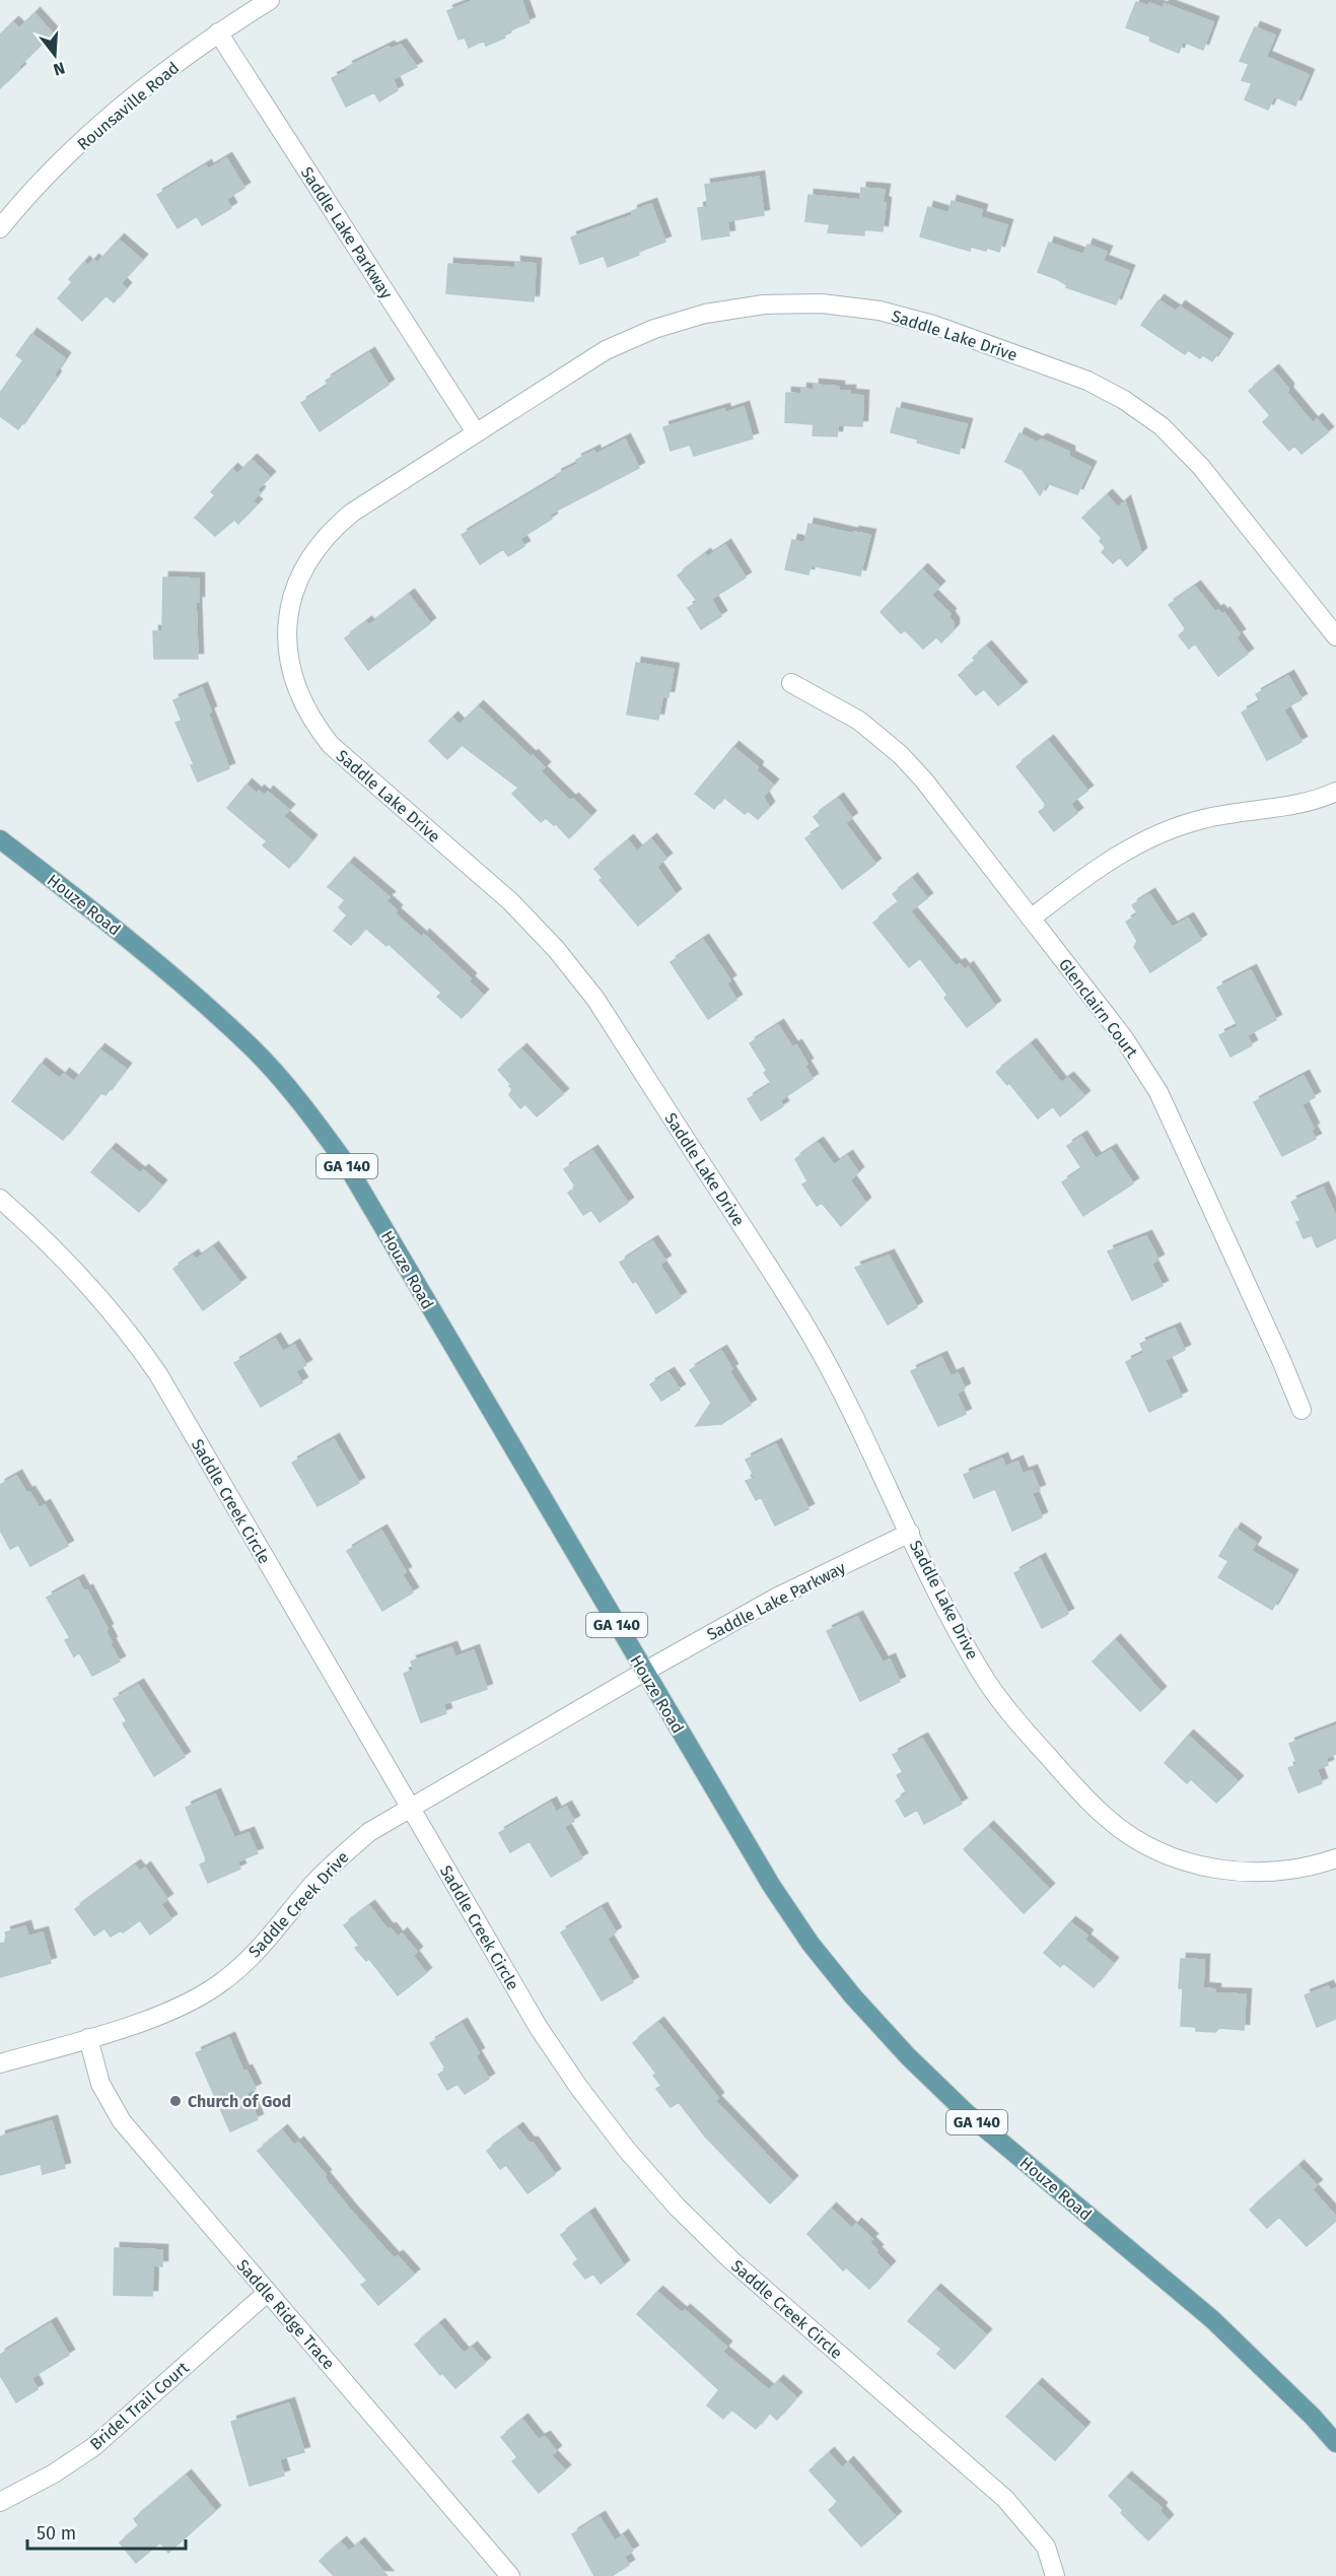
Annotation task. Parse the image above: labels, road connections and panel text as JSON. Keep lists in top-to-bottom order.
{
  "streets": {
    "main road": ["Houze Road", "GA 140"],
    "street": [
      "Rounsaville Road",
      "Saddle Lake Parkway",
      "Saddle Lake Drive",
      "Glenclairn Court",
      "Saddle Creek Circle",
      "Saddle Creek Drive",
      "Saddle Ridge Trace",
      "Bridel Trail Court"
    ]
  },
  "crossings": [
    ["Rounsaville Road", "Saddle Lake Parkway"],
    ["Saddle Lake Parkway", "Saddle Lake Drive"],
    ["Saddle Lake Parkway", "Houze Road"],
    ["Saddle Lake Parkway", "Saddle Creek Drive"],
    ["Houze Road", "Saddle Creek Drive"],
    ["Saddle Creek Circle", "Saddle Creek Drive"],
    ["Saddle Creek Drive", "Saddle Ridge Trace"],
    ["Saddle Ridge Trace", "Bridel Trail Court"]
  ],
  "places": ["Church of God"],
  "scale_bar": "50 m",
  "north": "bottom"
}
